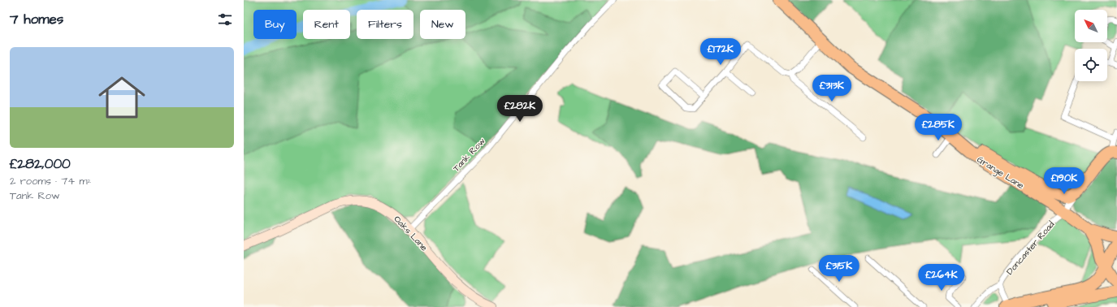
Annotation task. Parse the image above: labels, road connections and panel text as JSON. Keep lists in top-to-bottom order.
{
  "streets": {
    "highway": ["Grange Lane"],
    "street": ["Tank Row", "Oaks Lane", "Doncaster Road"]
  },
  "crossings": [
    ["Tank Row", "Oaks Lane"],
    ["Grange Lane", "Doncaster Road"]
  ],
  "north": "top left",
  "page": {
    "heading": "7 homes",
    "chip": [
      "Buy",
      "Rent",
      "Filters",
      "New"
    ],
    "price": [
      "£172K",
      "£313K",
      "£282K",
      "£285K",
      "£190K",
      "£315K",
      "£264K"
    ],
    "list": [
      {
        "name": "£282,000",
        "note": "2 rooms · 74 m² · Tank Row"
      }
    ]
  }
}
